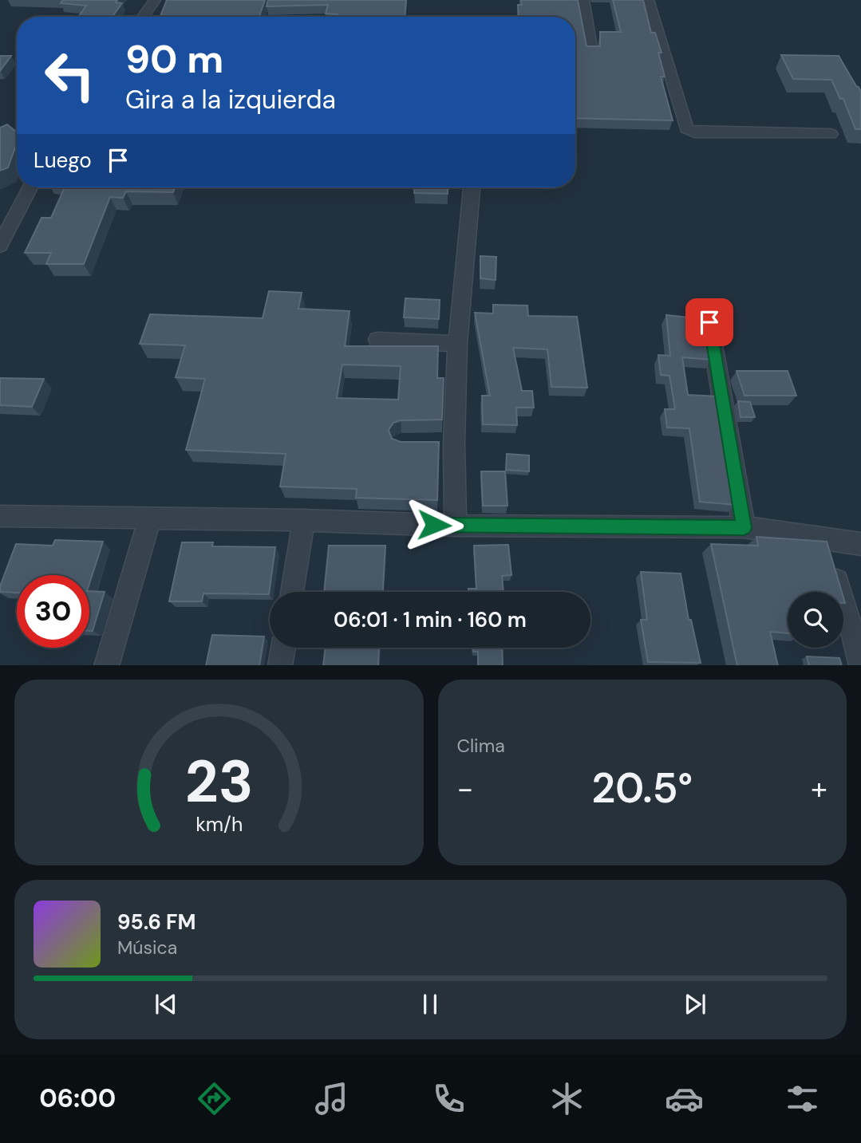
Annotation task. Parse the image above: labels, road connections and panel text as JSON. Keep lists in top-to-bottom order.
{
  "page": {
    "turn": ["90 m", "Gira a la izquierda"],
    "then": "Luego",
    "limit": "30",
    "trip": "06:01 · 1 min · 160 m",
    "tile": "Clima",
    "heat": ["−", "20.5°", "+"],
    "song": ["95.6 FM", "Música"],
    "tabs": "06:00",
    "gauge": ["23", "km/h"]
  }
}
